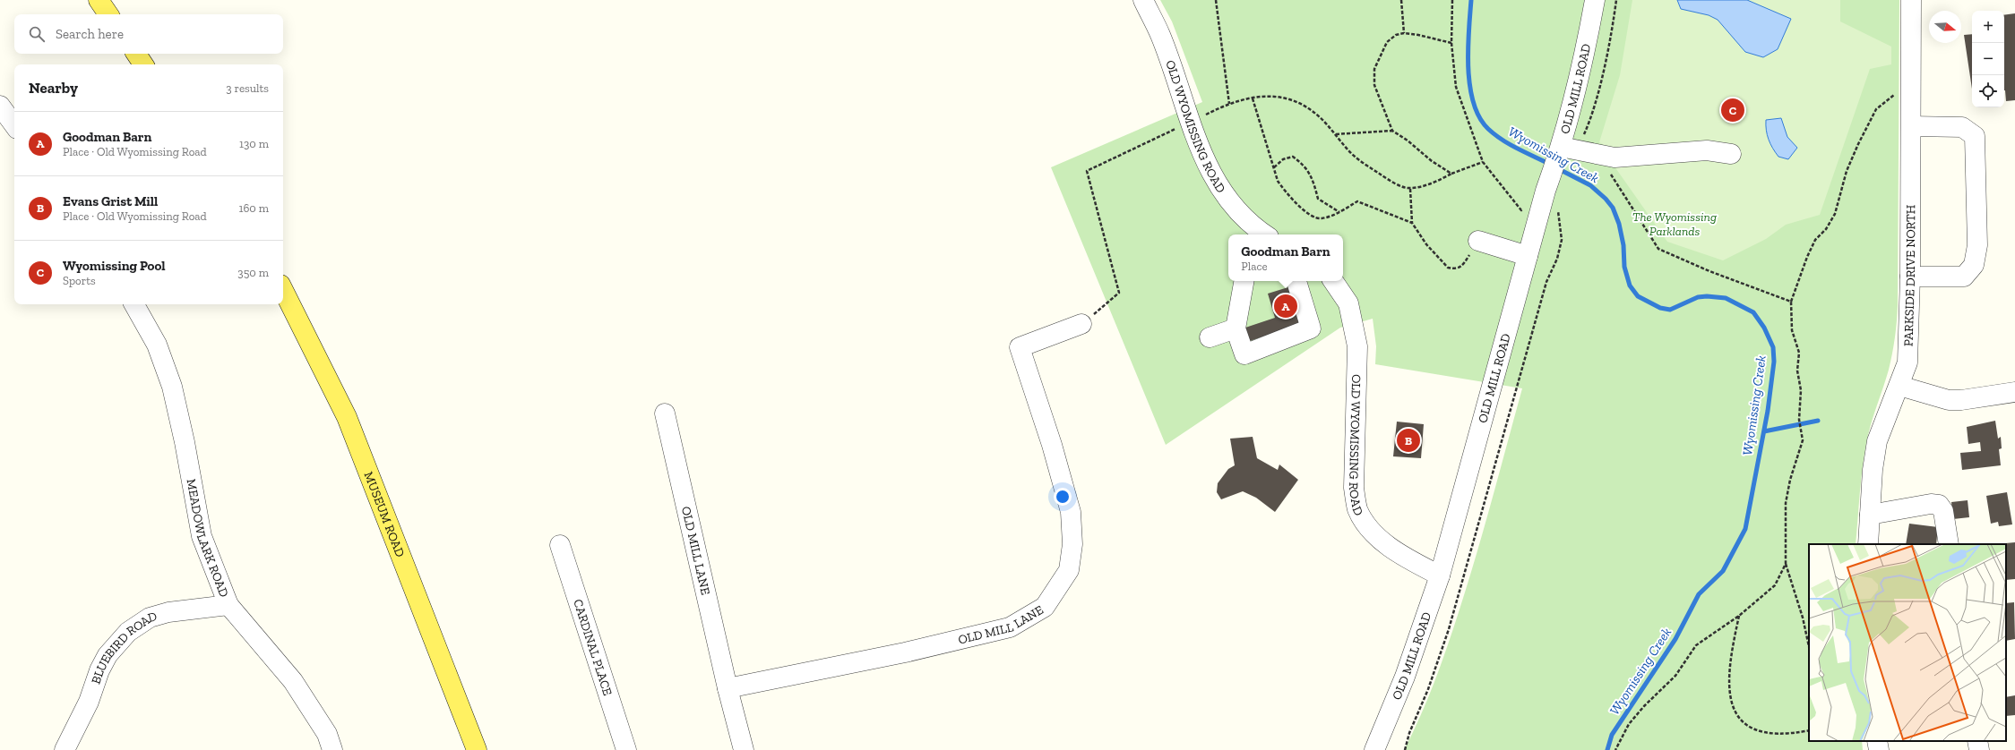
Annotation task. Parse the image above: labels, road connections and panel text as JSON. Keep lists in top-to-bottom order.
{
  "streets": {
    "main road": ["MUSEUM ROAD"],
    "street": [
      "OLD MILL ROAD",
      "OLD WYOMISSING ROAD",
      "PARKSIDE DRIVE NORTH",
      "MEADOWLARK ROAD",
      "OLD MILL LANE",
      "CARDINAL PLACE",
      "BLUEBIRD ROAD"
    ]
  },
  "crossings": [
    ["OLD MILL ROAD", "OLD WYOMISSING ROAD"],
    ["MEADOWLARK ROAD", "BLUEBIRD ROAD"]
  ],
  "water": ["Wyomissing Creek"],
  "parks": ["The Wyomissing Parklands"],
  "north": "right",
  "page": {
    "map_buttons": ["+", "−"],
    "search": "Search here",
    "heading": ["Nearby", "3 results"],
    "pins": ["C", "A", "B"],
    "list": [
      {
        "mark": "A",
        "name": "Goodman Barn",
        "note": "Place · Old Wyomissing Road",
        "value": "130 m"
      },
      {
        "mark": "B",
        "name": "Evans Grist Mill",
        "note": "Place · Old Wyomissing Road",
        "value": "160 m"
      },
      {
        "mark": "C",
        "name": "Wyomissing Pool",
        "note": "Sports",
        "value": "350 m"
      }
    ],
    "popup": ["Goodman Barn", "Place"]
  }
}
